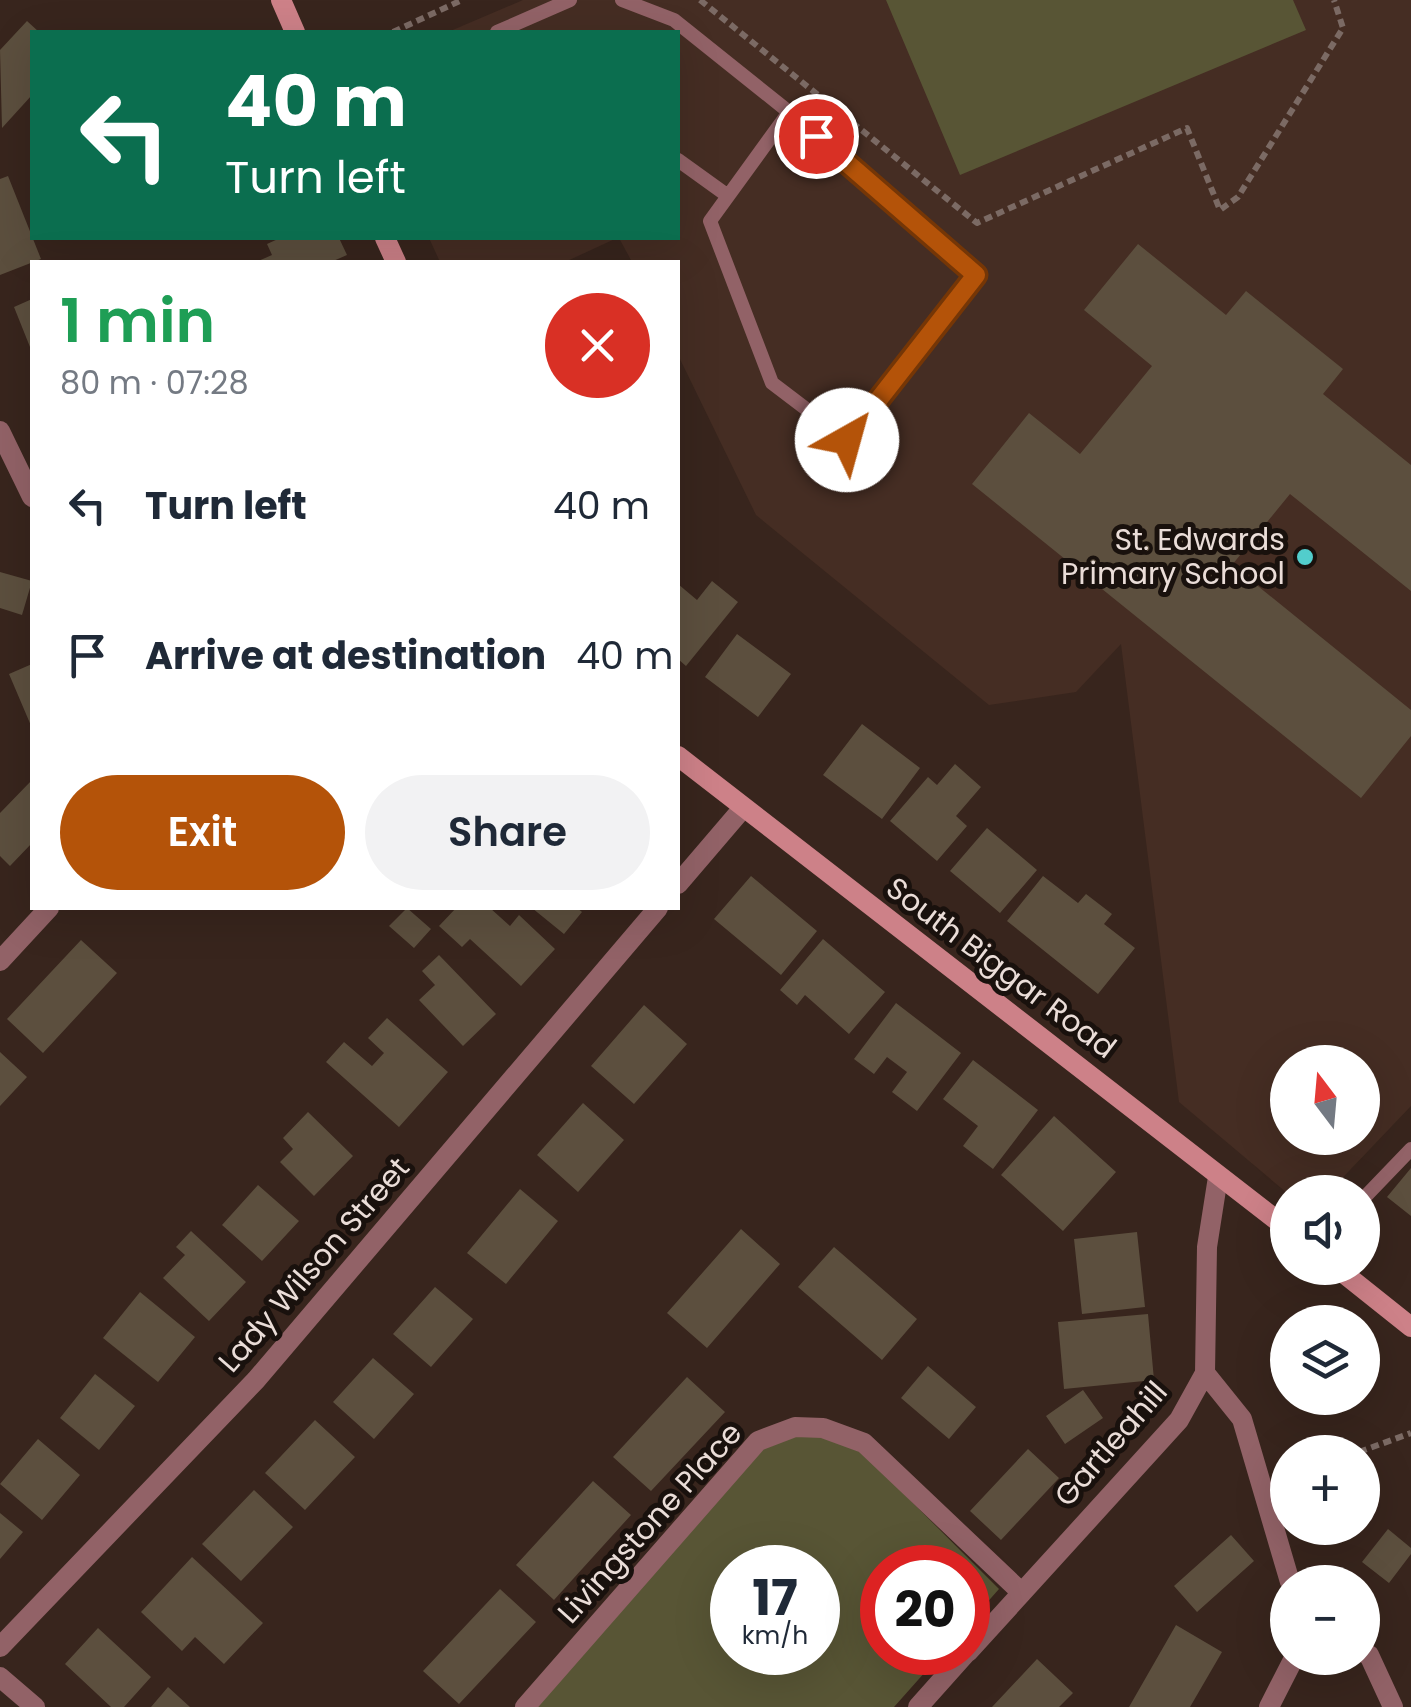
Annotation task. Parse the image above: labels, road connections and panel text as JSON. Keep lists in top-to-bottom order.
{
  "streets": {
    "street": [
      "South Biggar Road",
      "Lady Wilson Street",
      "Gartleahill",
      "Livingstone Place"
    ]
  },
  "crossings": [
    ["South Biggar Road", "Gartleahill"],
    ["Gartleahill", "Livingstone Place"]
  ],
  "places": ["St. Edwards Primary School"],
  "north": "top",
  "page": {
    "turn": ["40 m", "Turn left"],
    "heading": ["1 min", "80 m · 07:28"],
    "list": [
      {
        "name": "Turn left",
        "value": "40 m"
      },
      {
        "name": "Arrive at destination",
        "value": "40 m"
      }
    ],
    "buttons": ["Exit", "Share"],
    "map_buttons": ["+", "−"],
    "speed": "17 km/h",
    "limit": "20"
  }
}
